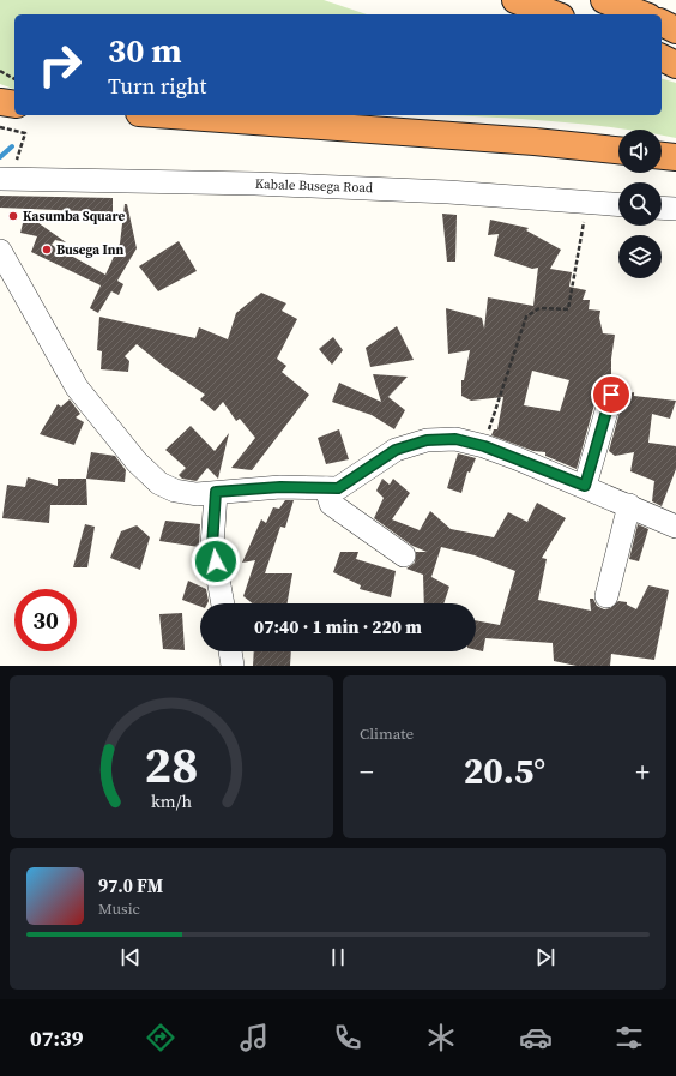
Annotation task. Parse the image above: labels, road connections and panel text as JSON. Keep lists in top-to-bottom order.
{
  "streets": {
    "street": ["Kabale Busega Road"]
  },
  "places": ["Kasumba Square", "Busega Inn"],
  "page": {
    "turn": ["30 m", "Turn right"],
    "limit": "30",
    "trip": "07:40 · 1 min · 220 m",
    "tile": "Climate",
    "heat": ["−", "20.5°", "+"],
    "song": ["97.0 FM", "Music"],
    "tabs": "07:39",
    "gauge": ["28", "km/h"]
  }
}
